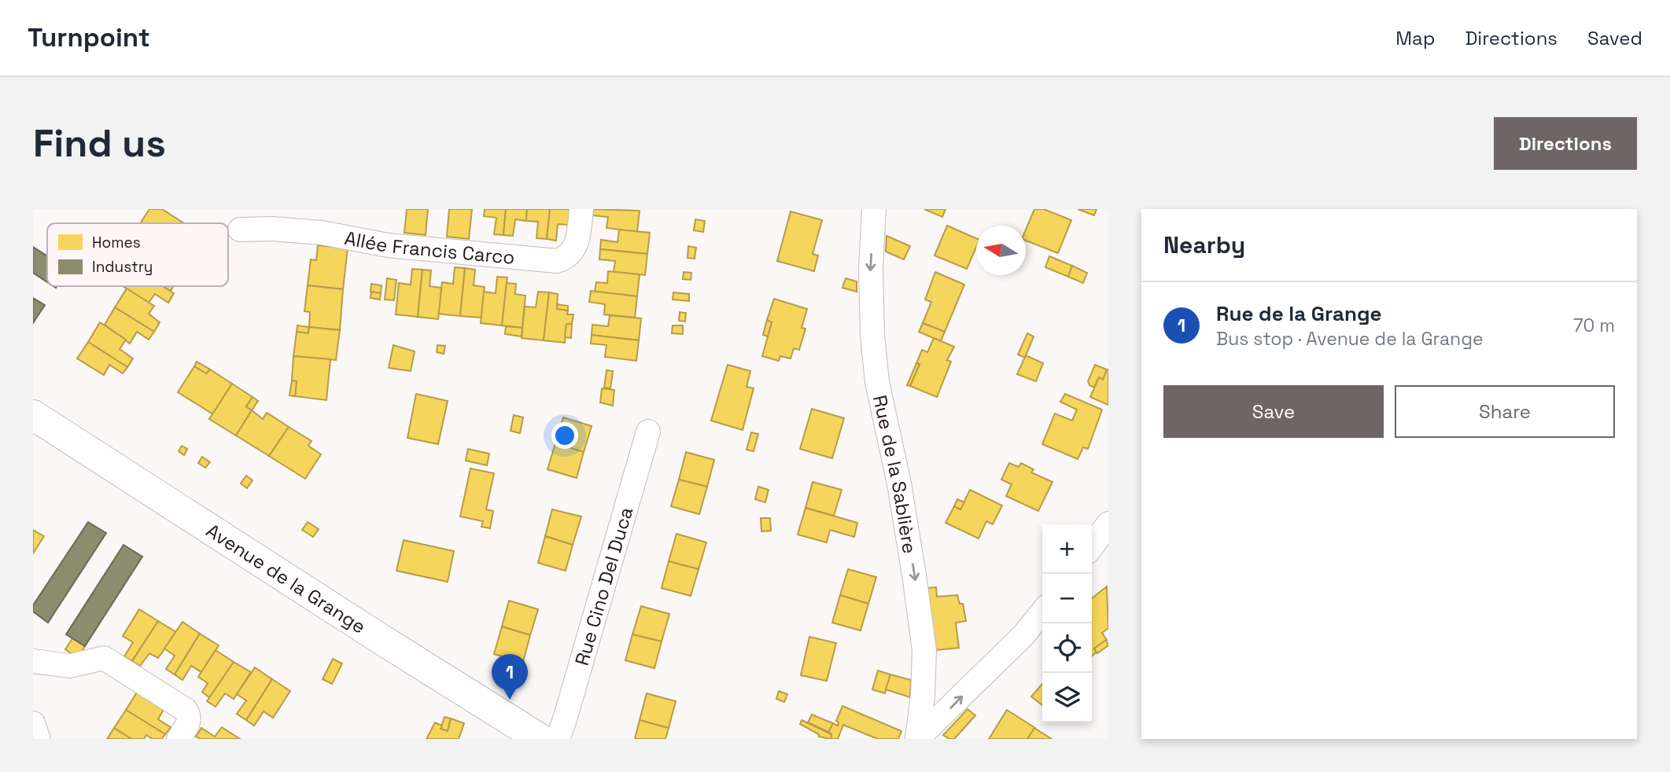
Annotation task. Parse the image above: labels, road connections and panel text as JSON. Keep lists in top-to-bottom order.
{
  "streets": {
    "street": [
      "Allée Francis Carco",
      "Rue de la Sablière",
      "Avenue de la Grange",
      "Rue Cino Del Duca"
    ]
  },
  "one_way": ["Rue de la Sablière"],
  "legend": ["Homes", "Industry"],
  "north": "left",
  "page": {
    "header": "Turnpoint",
    "nav": ["Map", "Directions", "Saved"],
    "buttons": [
      "Directions",
      ["Save", "Share"]
    ],
    "title": "Find us",
    "heading": "Nearby",
    "list": [
      {
        "mark": "1",
        "name": "Rue de la Grange",
        "note": "Bus stop · Avenue de la Grange",
        "value": "70 m"
      }
    ],
    "map_buttons": ["+", "−"],
    "pins": "1"
  }
}
